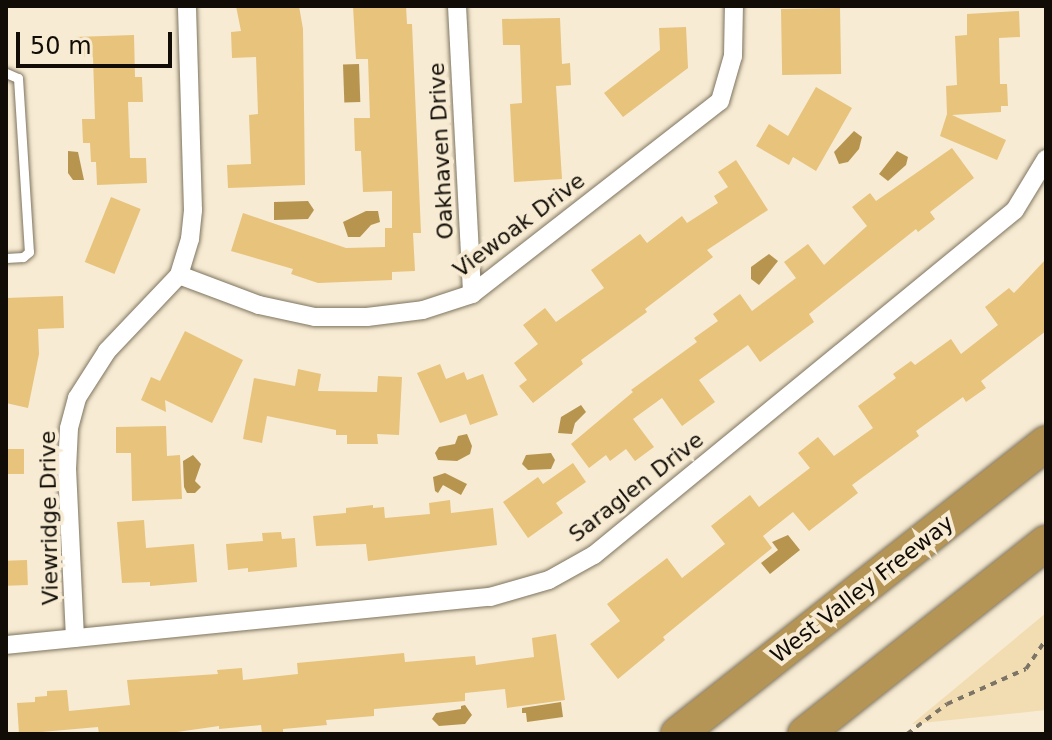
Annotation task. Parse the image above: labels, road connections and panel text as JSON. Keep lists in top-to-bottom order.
{
  "streets": {
    "highway": ["West Valley Freeway"],
    "street": [
      "Oakhaven Drive",
      "Viewoak Drive",
      "Saraglen Drive",
      "Viewridge Drive"
    ]
  },
  "crossings": [
    ["Oakhaven Drive", "Viewoak Drive"],
    ["Viewoak Drive", "Viewridge Drive"],
    ["Saraglen Drive", "Viewridge Drive"]
  ],
  "scale_bar": "50 m"
}
